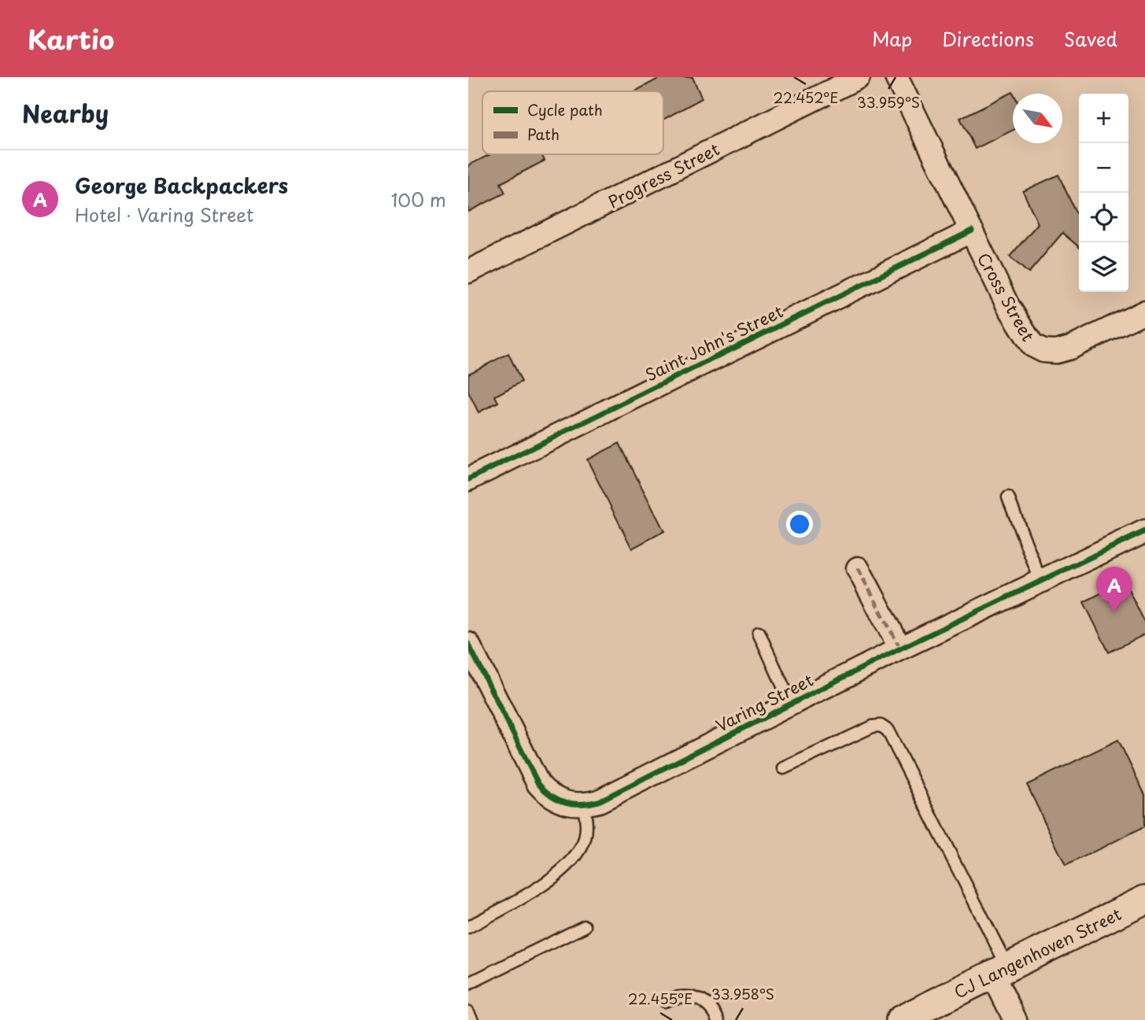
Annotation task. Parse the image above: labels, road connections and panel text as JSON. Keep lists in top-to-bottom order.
{
  "streets": {
    "street": [
      "Progress Street",
      "Cross Street",
      "Saint John's Street",
      "Varing Street",
      "CJ Langenhoven Street"
    ]
  },
  "crossings": [
    ["Cross Street", "Saint John's Street"]
  ],
  "legend": ["Cycle path", "Path"],
  "north": "bottom right",
  "page": {
    "header": "Kartio",
    "nav": ["Map", "Directions", "Saved"],
    "heading": "Nearby",
    "map_buttons": ["+", "−"],
    "list": [
      {
        "mark": "A",
        "name": "George Backpackers",
        "note": "Hotel · Varing Street",
        "value": "100 m"
      }
    ],
    "pins": "A"
  },
  "coordinates": [
    "22.452°E",
    "33.959°S",
    "33.958°S",
    "22.455°E"
  ]
}
